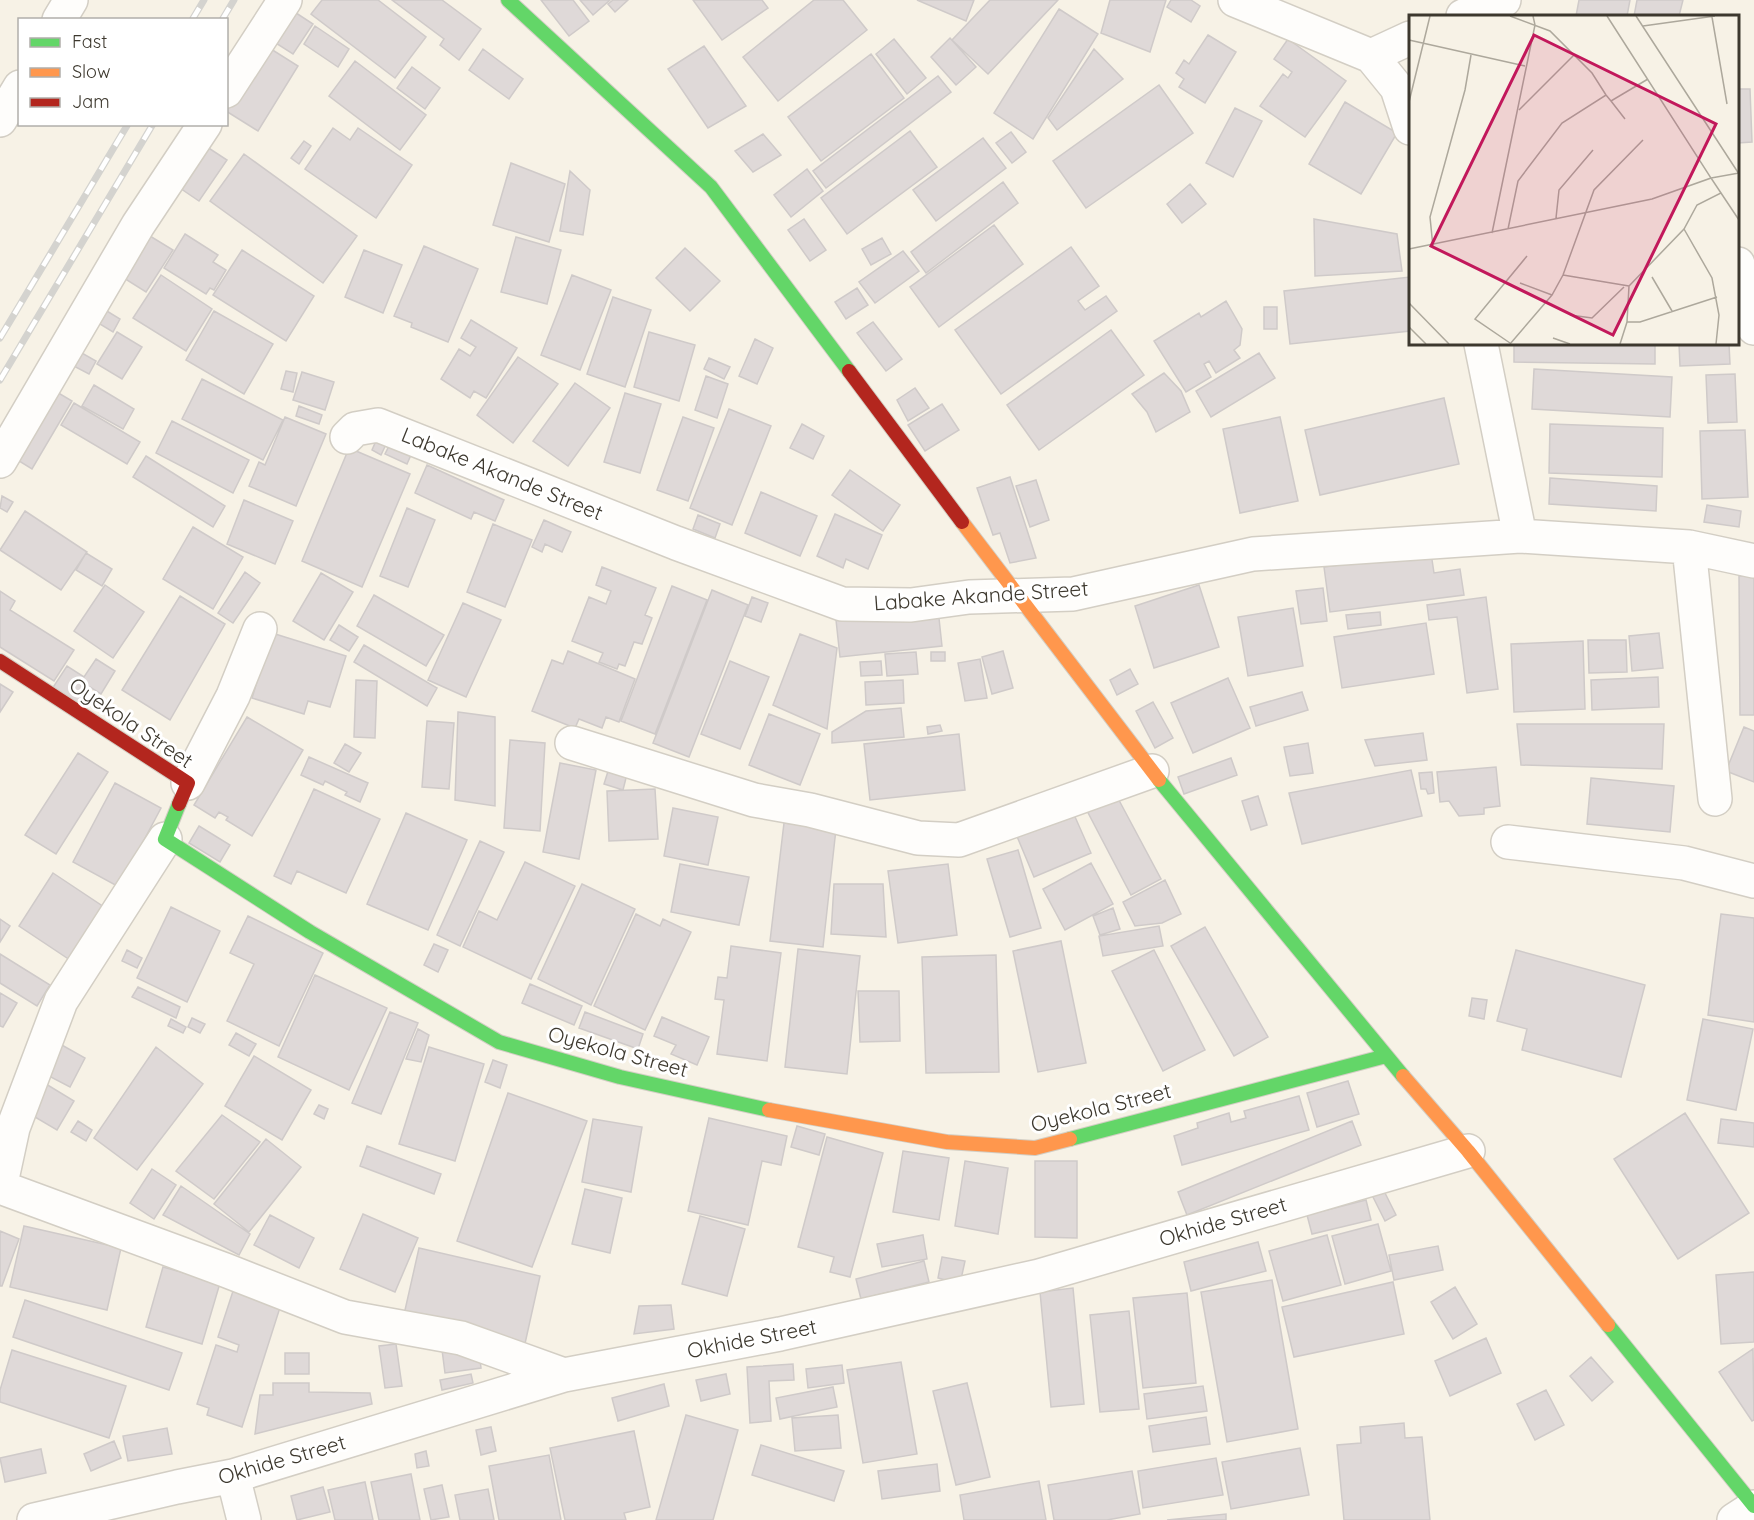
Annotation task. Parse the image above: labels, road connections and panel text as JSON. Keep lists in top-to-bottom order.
{
  "streets": {
    "street": ["Labake Akande Street", "Oyekola Street", "Okhide Street"]
  },
  "legend": ["Fast", "Slow", "Jam"]
}
